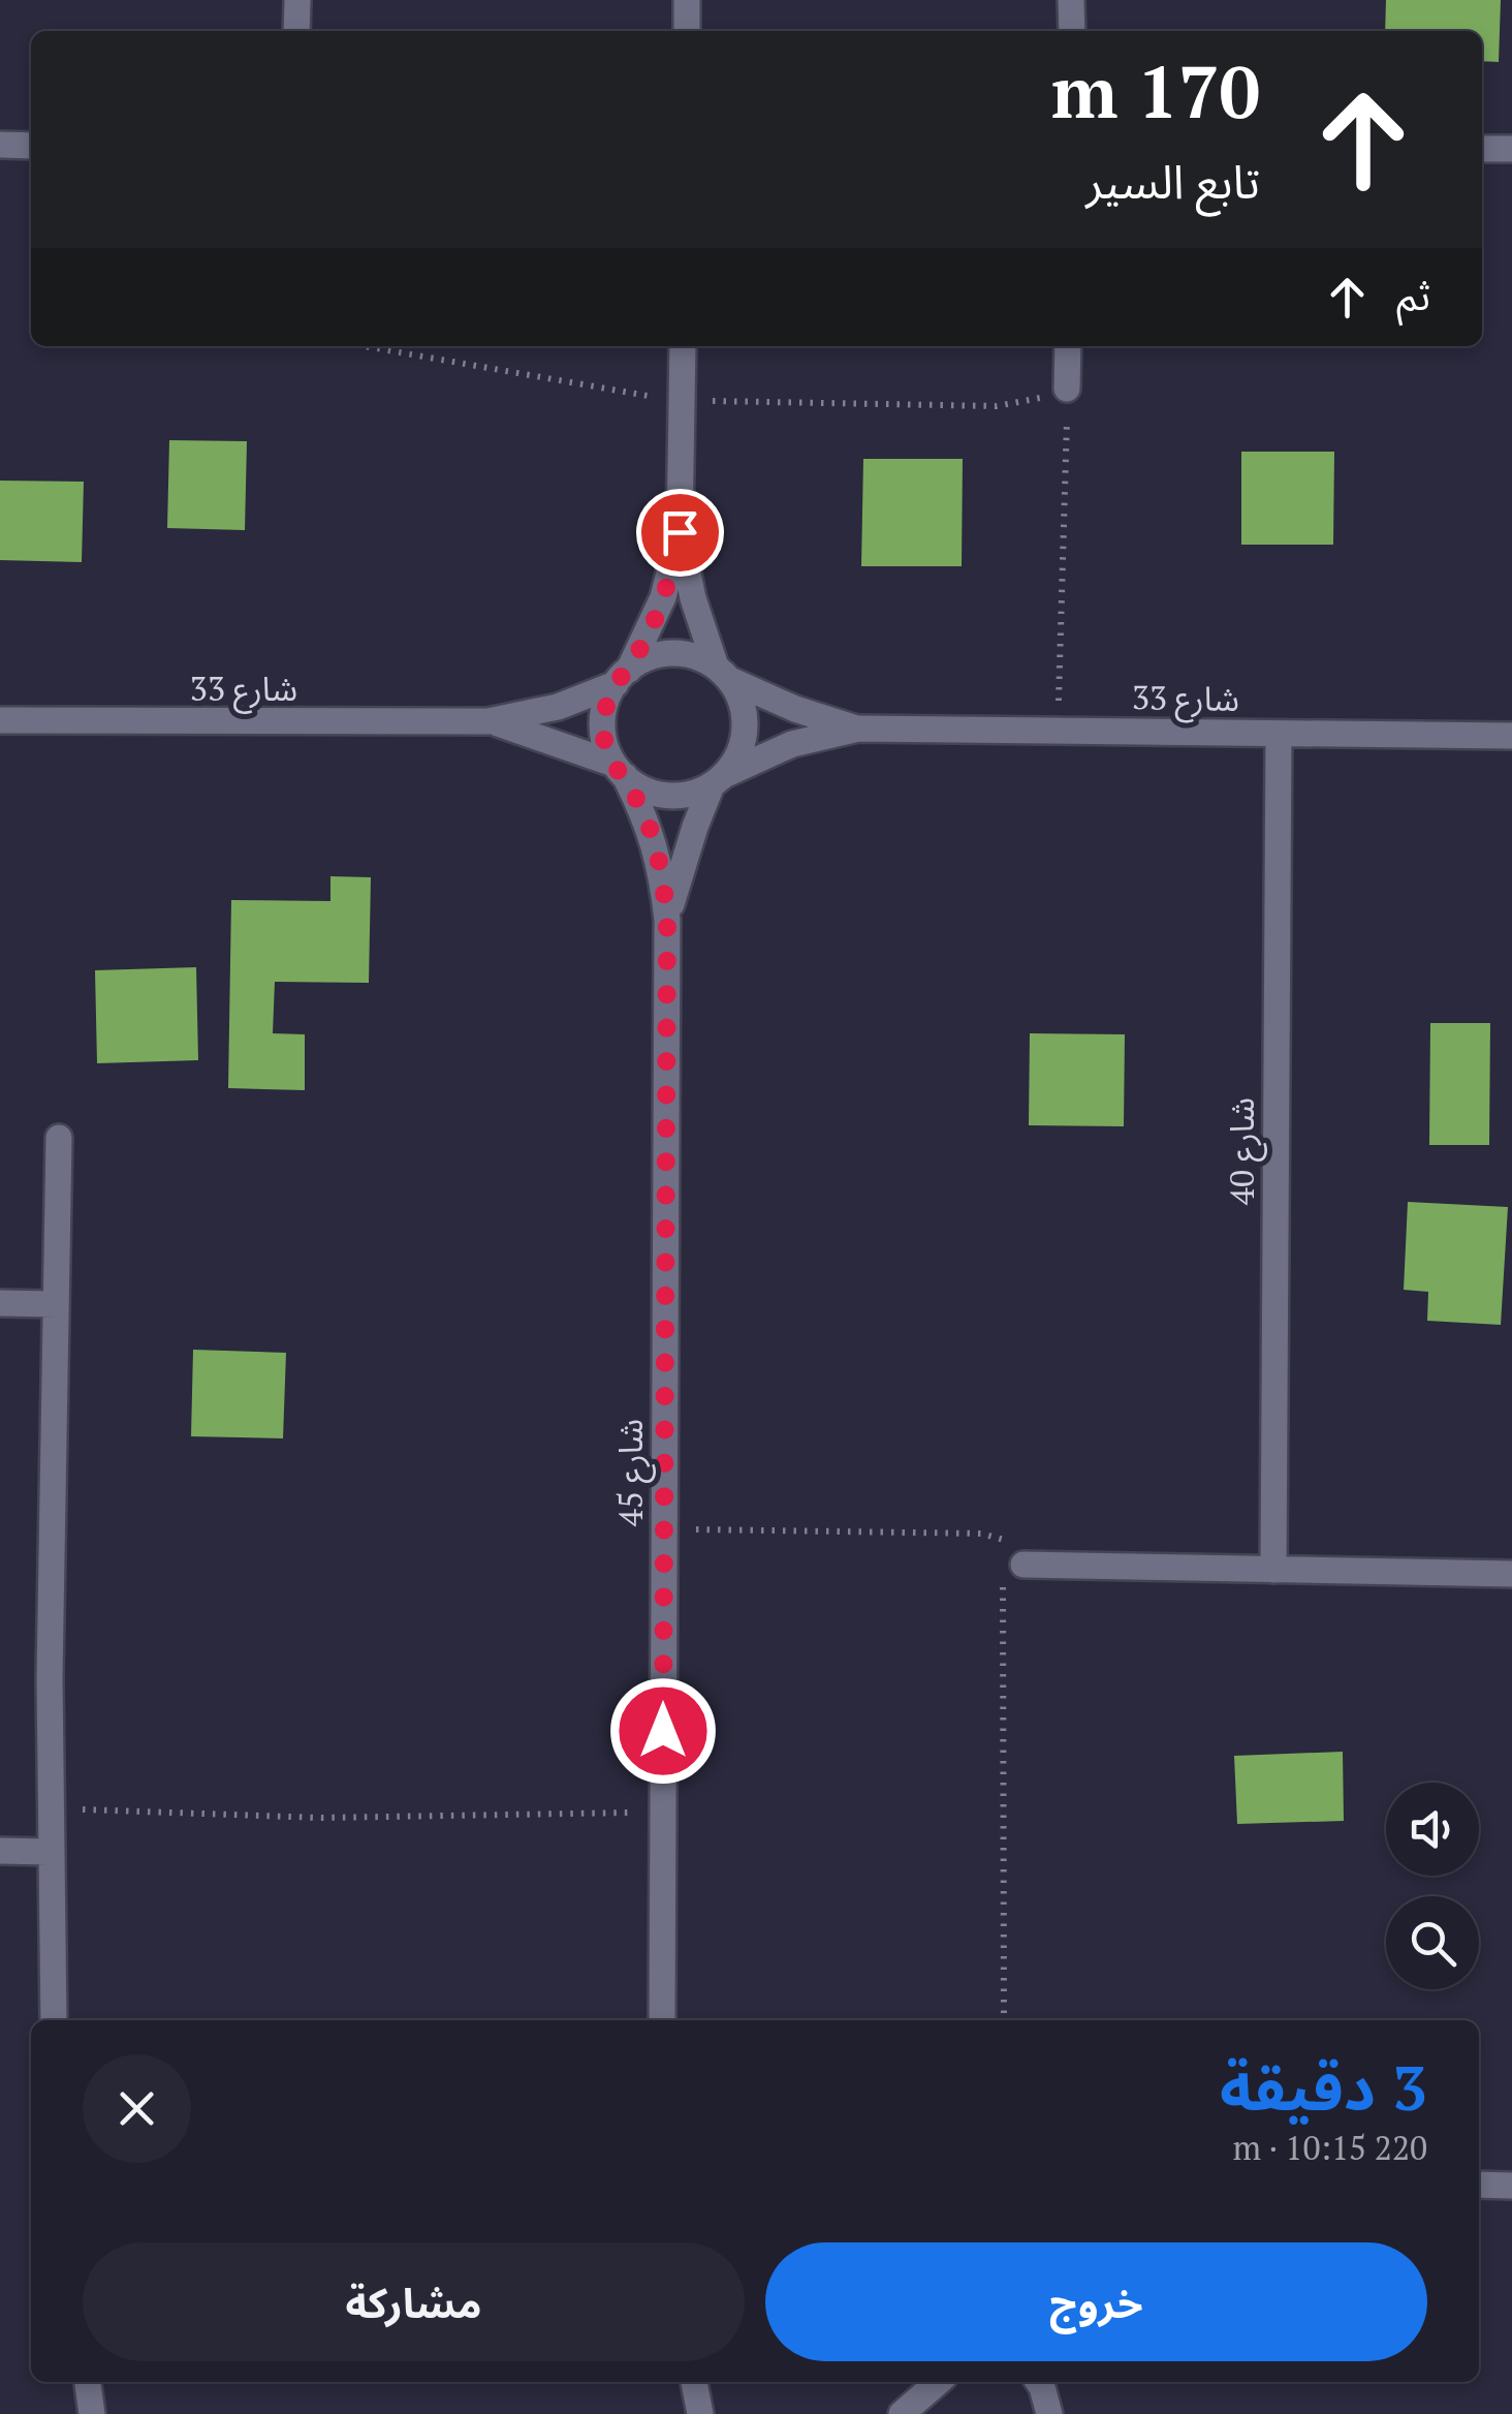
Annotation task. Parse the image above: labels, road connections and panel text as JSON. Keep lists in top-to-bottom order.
{
  "streets": {
    "street": ["شارع 33", "شارع 40", "شارع 45"]
  },
  "crossings": [
    ["شارع 33", "شارع 40"],
    ["شارع 33", "شارع 45"]
  ],
  "page": {
    "turn": ["170 m", "تابع السير"],
    "then": "ثم",
    "heading": ["3 دقيقة", "220 m · 10:15"],
    "buttons": ["خروج", "مشاركة"]
  }
}
